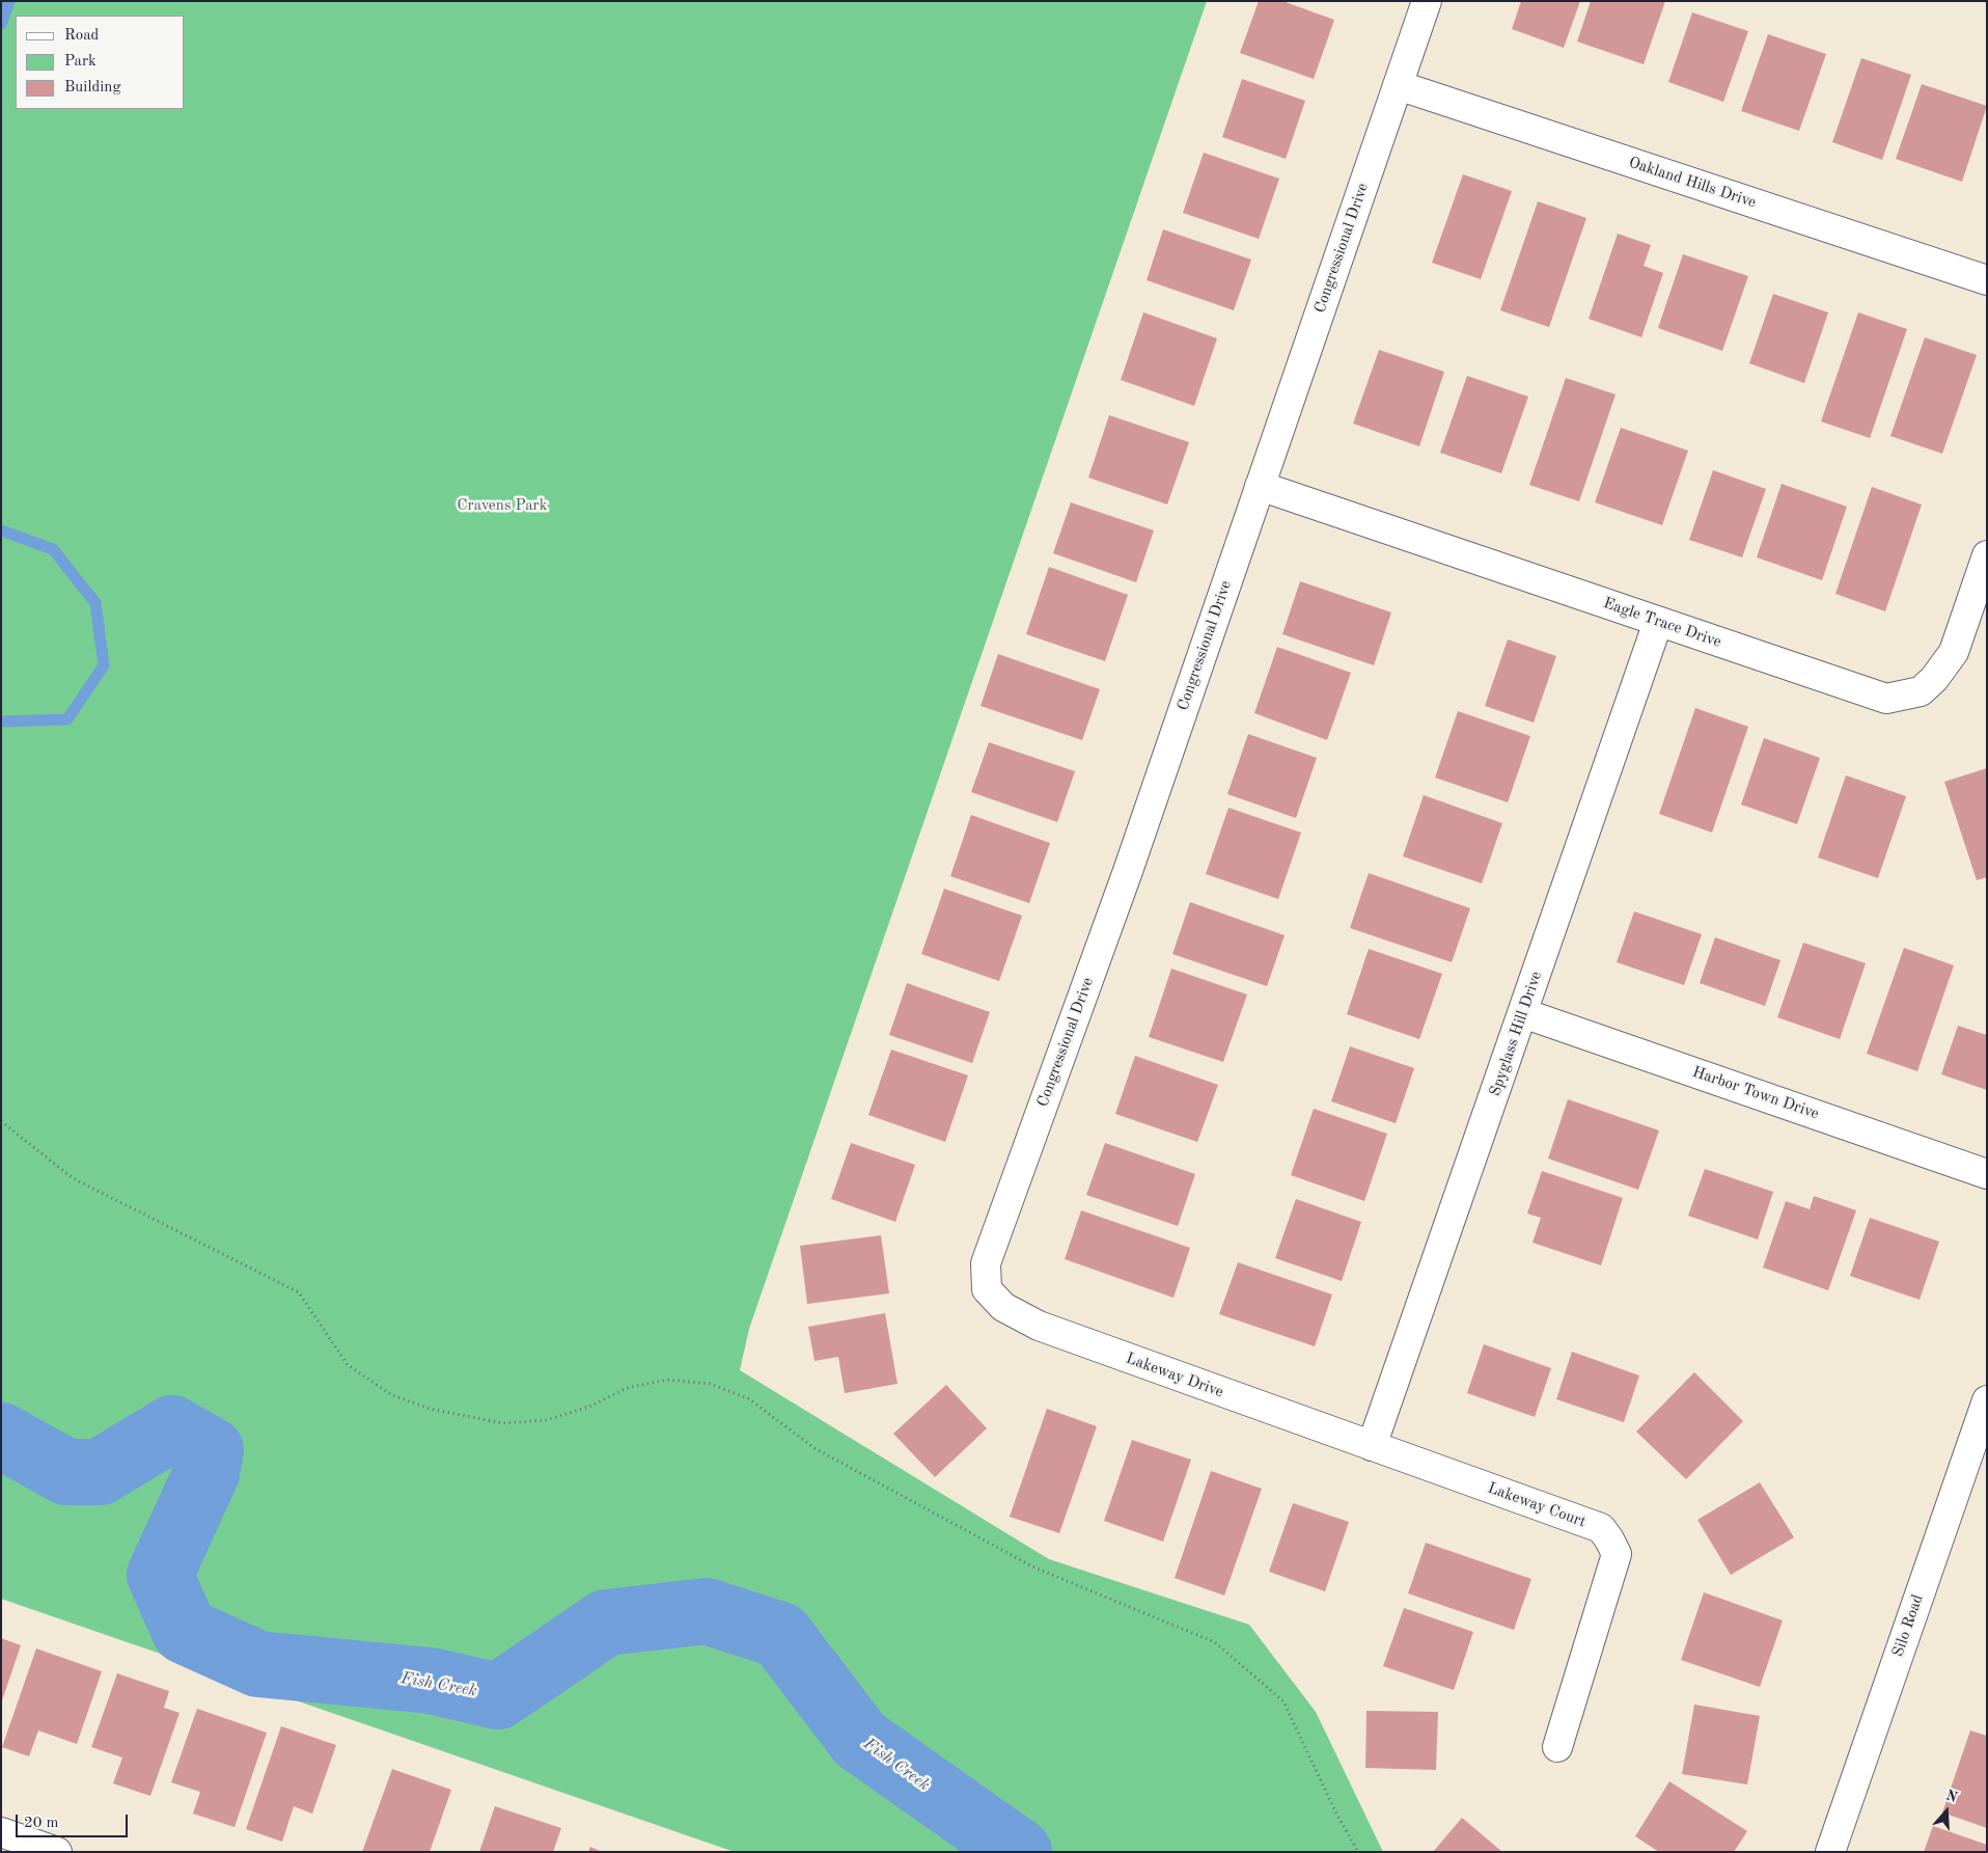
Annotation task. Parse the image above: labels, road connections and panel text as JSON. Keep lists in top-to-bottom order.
{
  "streets": {
    "street": [
      "Oakland Hills Drive",
      "Congressional Drive",
      "Eagle Trace Drive",
      "Spyglass Hill Drive",
      "Harbor Town Drive",
      "Lakeway Drive",
      "Lakeway Court",
      "Silo Road"
    ]
  },
  "crossings": [
    ["Oakland Hills Drive", "Congressional Drive"],
    ["Congressional Drive", "Eagle Trace Drive"],
    ["Congressional Drive", "Lakeway Drive"],
    ["Eagle Trace Drive", "Spyglass Hill Drive"],
    ["Spyglass Hill Drive", "Harbor Town Drive"],
    ["Spyglass Hill Drive", "Lakeway Drive"],
    ["Spyglass Hill Drive", "Lakeway Court"],
    ["Lakeway Drive", "Lakeway Court"]
  ],
  "water": ["Fish Creek"],
  "parks": ["Cravens Park"],
  "legend": ["Road", "Park", "Building"],
  "scale_bar": "20 m",
  "north": "top"
}
